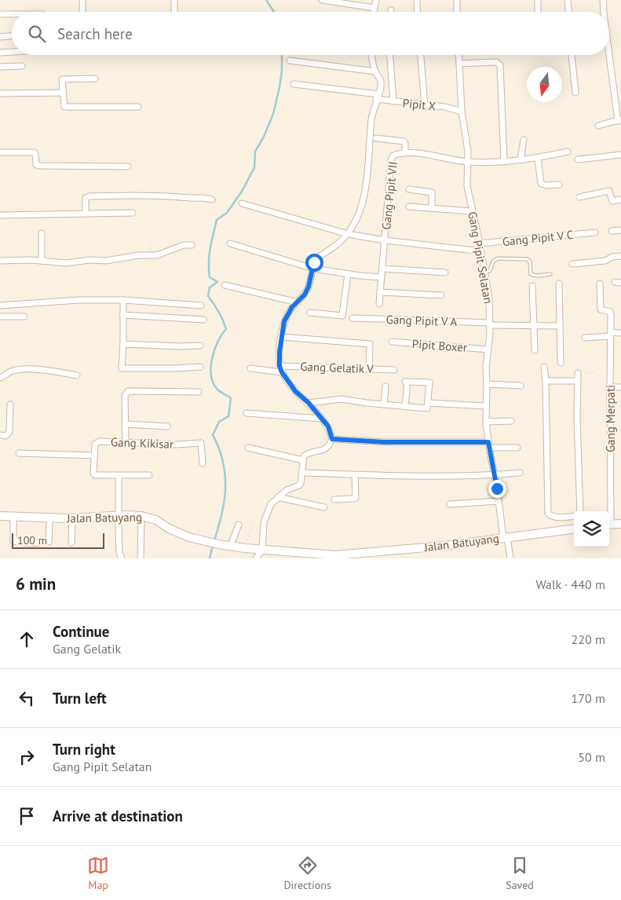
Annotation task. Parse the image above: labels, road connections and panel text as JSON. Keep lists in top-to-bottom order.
{
  "streets": {
    "street": [
      "Pipit X",
      "Gang Pipit VII",
      "Gang Pipit V C",
      "Gang Pipit Selatan",
      "Gang Pipit V A",
      "Pipit Boxer",
      "Gang Gelatik V",
      "Gang Merpati",
      "Gang Kikisar",
      "Jalan Batuyang"
    ]
  },
  "crossings": [
    ["Pipit X", "Gang Pipit Selatan"],
    ["Gang Pipit VII", "Gang Pipit Selatan"],
    ["Gang Pipit V C", "Gang Pipit Selatan"],
    ["Gang Pipit Selatan", "Gang Pipit V A"],
    ["Gang Pipit Selatan", "Pipit Boxer"],
    ["Gang Pipit Selatan", "Jalan Batuyang"]
  ],
  "scale_bar": "100 m",
  "north": "bottom",
  "page": {
    "search": "Search here",
    "scale": "100 m",
    "heading": ["6 min", "Walk · 440 m"],
    "list": [
      ["Continue", "Gang Gelatik", "220 m"],
      ["Turn left", "170 m"],
      ["Turn right", "Gang Pipit Selatan", "50 m"],
      "Arrive at destination"
    ],
    "nav": ["Map", "Directions", "Saved"]
  }
}
